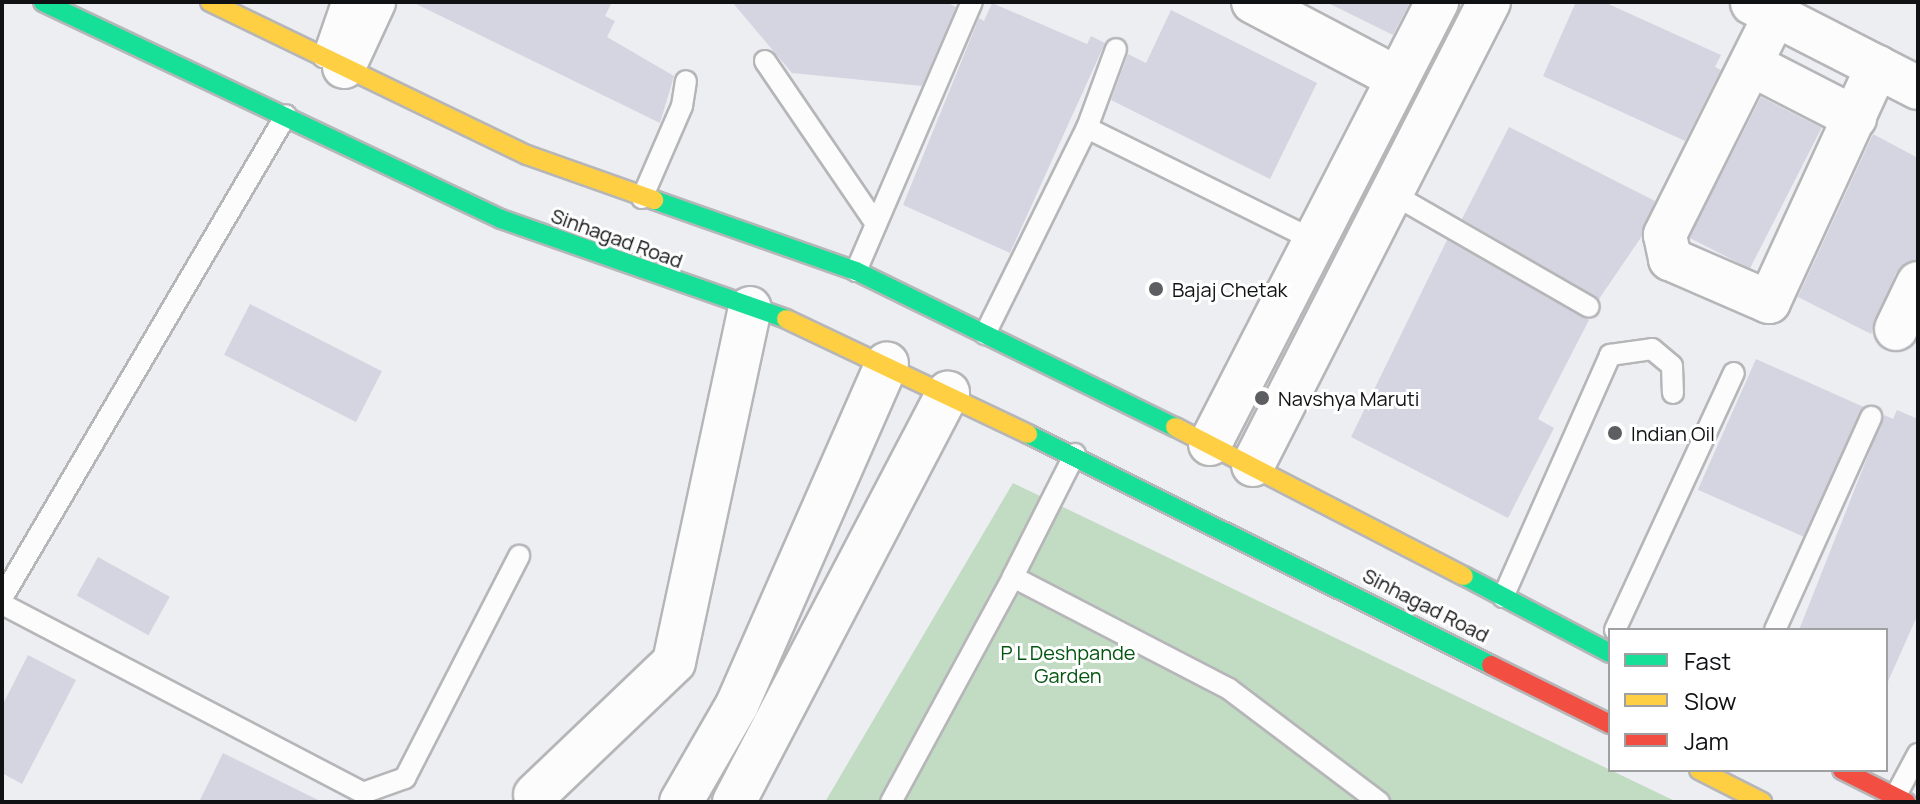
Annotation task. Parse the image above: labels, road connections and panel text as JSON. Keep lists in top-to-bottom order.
{
  "streets": {
    "main road": ["Sinhagad Road"]
  },
  "parks": ["P L Deshpande Garden"],
  "places": ["Bajaj Chetak", "Navshya Maruti", "Indian Oil"],
  "legend": ["Fast", "Slow", "Jam"]
}
